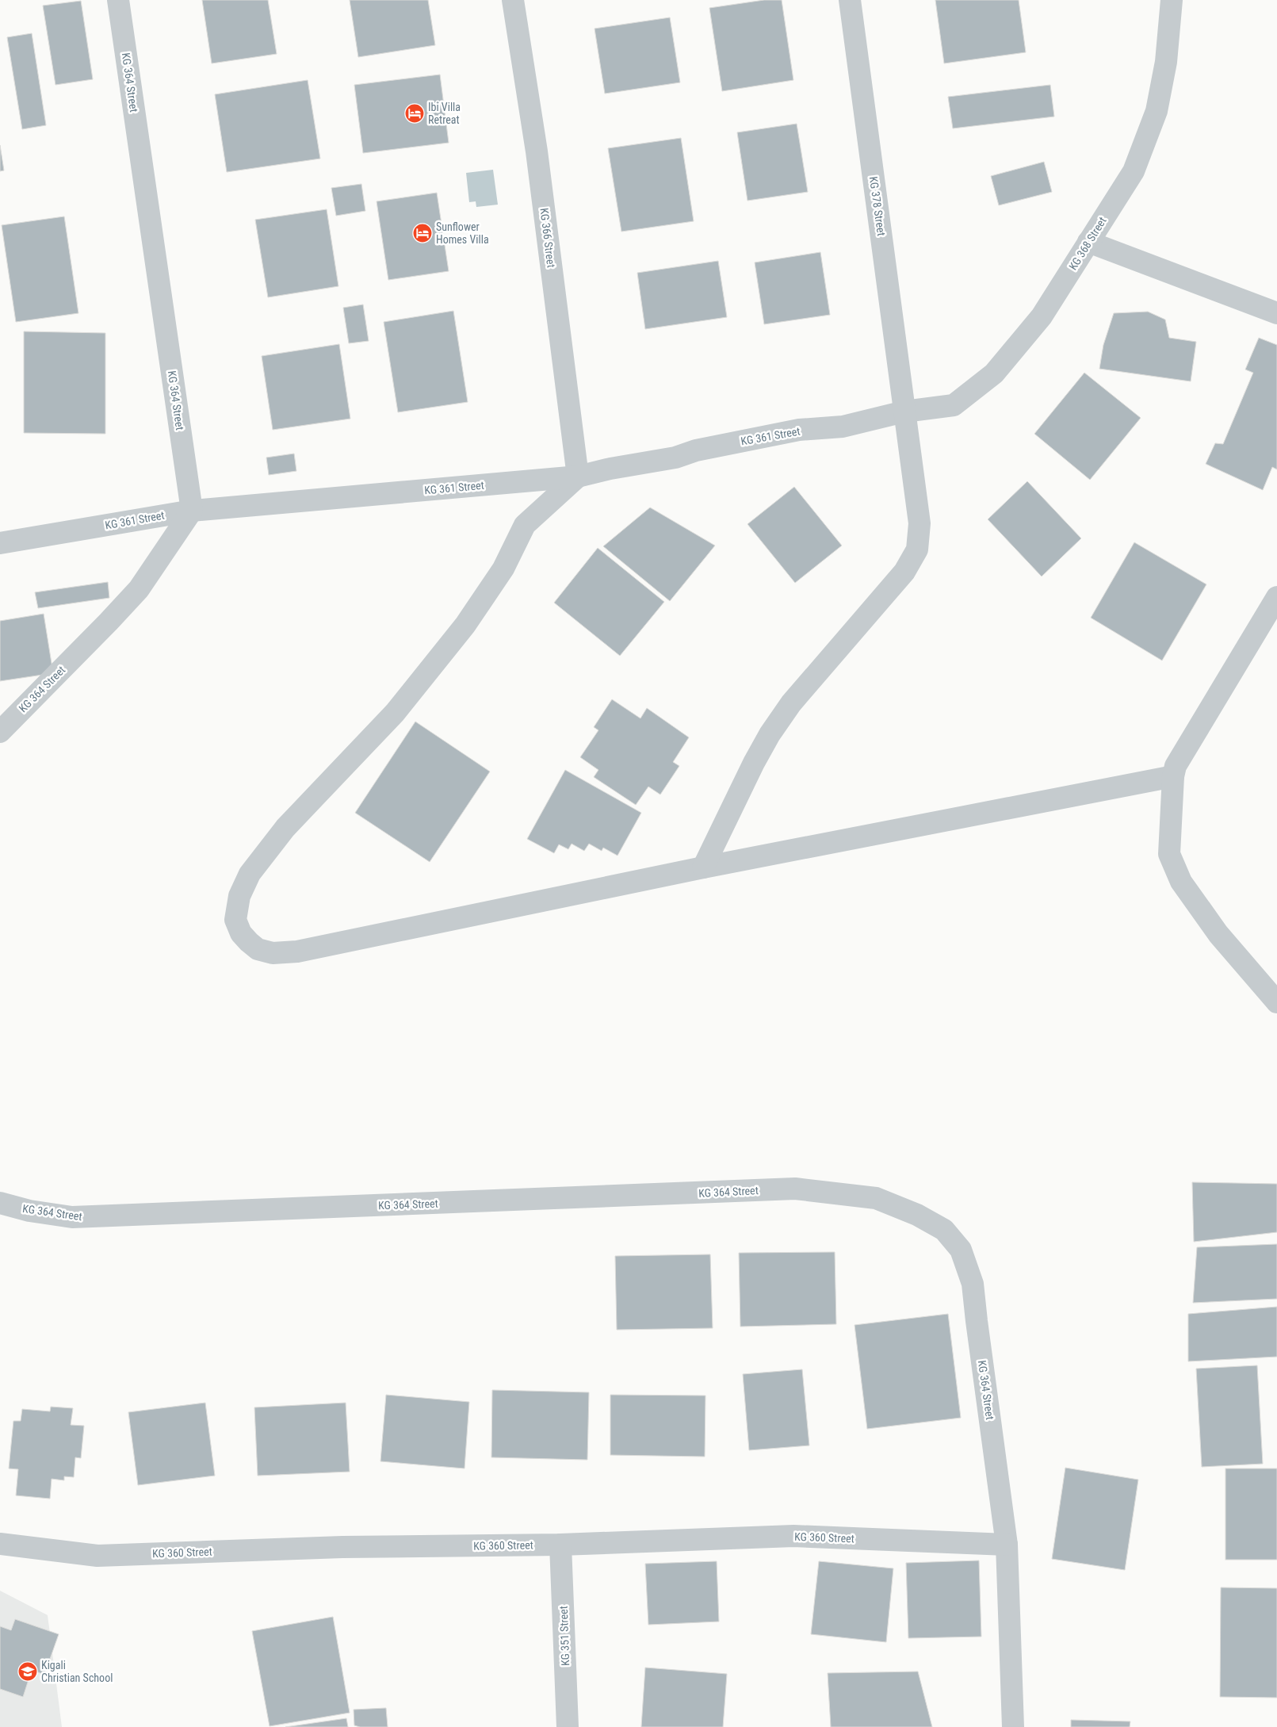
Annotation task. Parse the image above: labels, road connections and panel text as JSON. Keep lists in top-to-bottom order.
{
  "streets": {
    "street": [
      "KG 364 Street",
      "KG 378 Street",
      "KG 366 Street",
      "KG 368 Street",
      "KG 361 Street",
      "KG 360 Street",
      "KG 351 Street"
    ]
  },
  "crossings": [
    ["KG 364 Street", "KG 361 Street"],
    ["KG 364 Street", "KG 360 Street"],
    ["KG 378 Street", "KG 368 Street"],
    ["KG 378 Street", "KG 361 Street"],
    ["KG 366 Street", "KG 361 Street"],
    ["KG 368 Street", "KG 361 Street"],
    ["KG 360 Street", "KG 351 Street"]
  ],
  "places": {
    "hotel": ["Ibi Villa Retreat", "Sunflower Homes Villa"],
    "school or university": ["Kigali Christian School"]
  }
}
